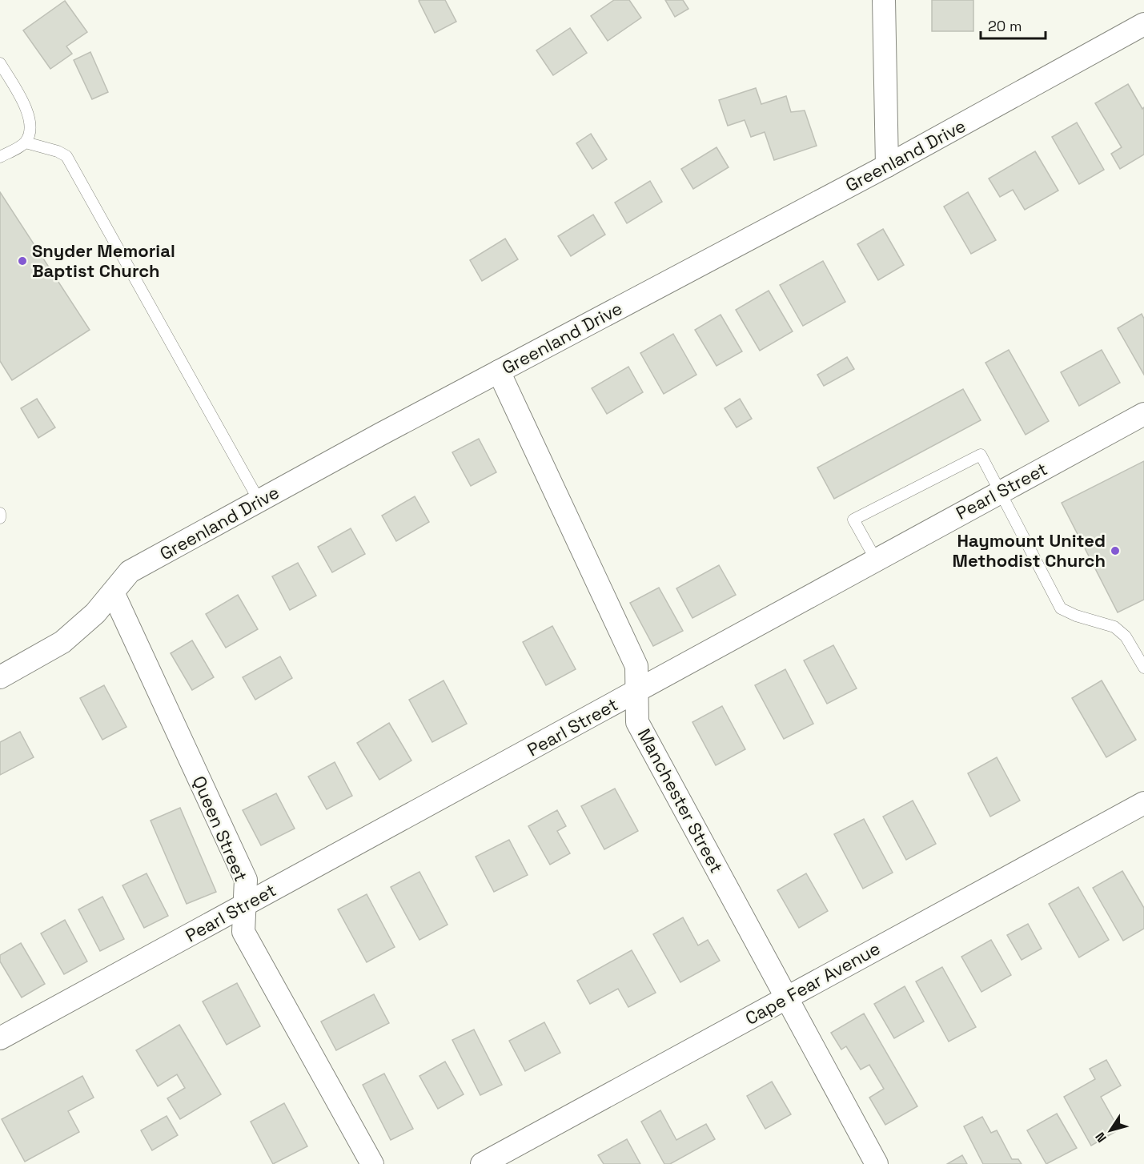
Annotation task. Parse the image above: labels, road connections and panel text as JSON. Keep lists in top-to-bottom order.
{
  "streets": {
    "street": [
      "Greenland Drive",
      "Pearl Street",
      "Manchester Street",
      "Queen Street",
      "Cape Fear Avenue"
    ]
  },
  "crossings": [
    ["Greenland Drive", "Manchester Street"],
    ["Greenland Drive", "Queen Street"],
    ["Pearl Street", "Manchester Street"],
    ["Pearl Street", "Queen Street"],
    ["Manchester Street", "Cape Fear Avenue"]
  ],
  "places": ["Snyder Memorial Baptist Church", "Haymount United Methodist Church"],
  "scale_bar": "20 m",
  "north": "bottom left"
}
